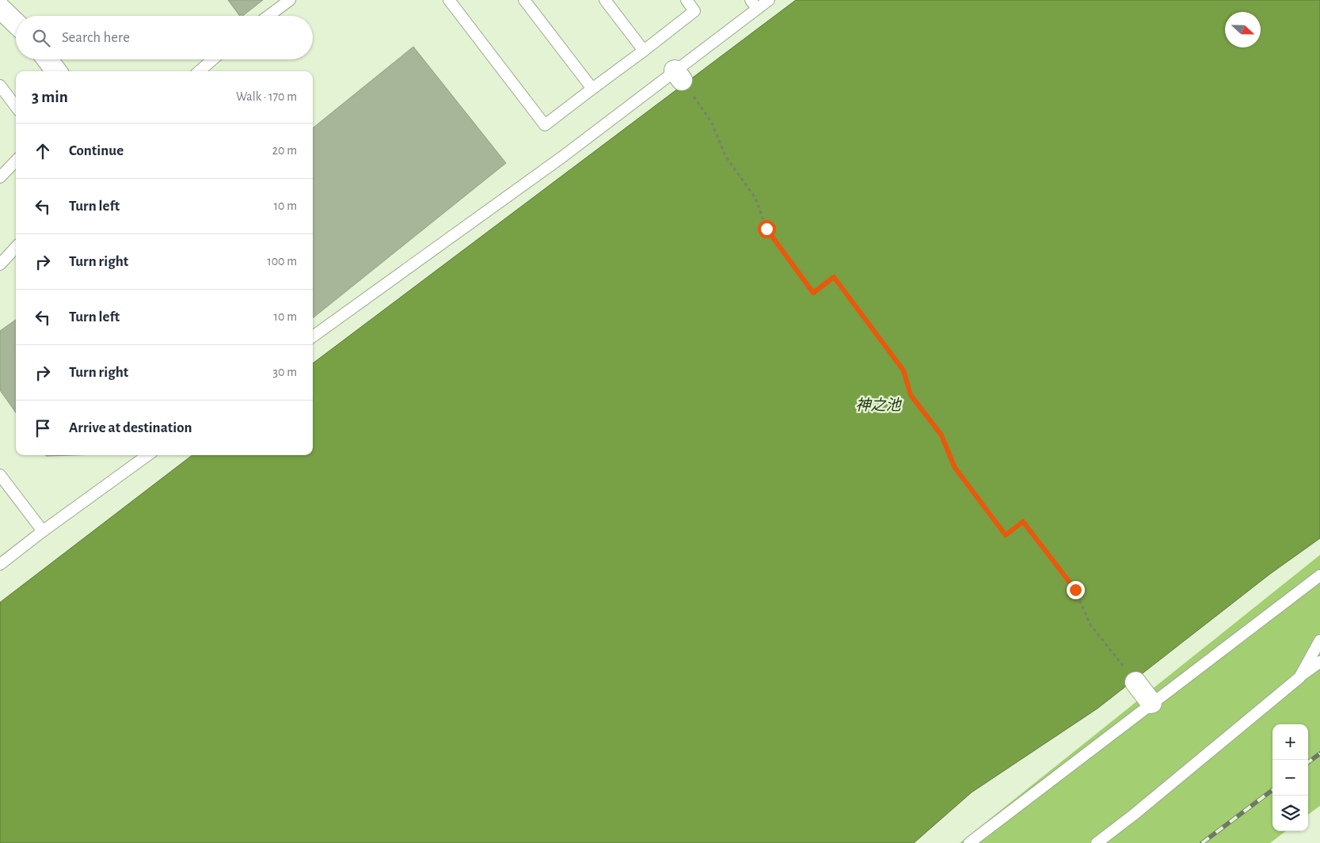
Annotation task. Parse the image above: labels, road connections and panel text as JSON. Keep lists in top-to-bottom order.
{
  "water": ["神之池"],
  "north": "right",
  "page": {
    "search": "Search here",
    "heading": ["3 min", "Walk · 170 m"],
    "list": [
      ["Continue", "20 m"],
      ["Turn left", "10 m"],
      ["Turn right", "100 m"],
      ["Turn left", "10 m"],
      ["Turn right", "30 m"],
      "Arrive at destination"
    ],
    "map_buttons": ["+", "−"]
  }
}
